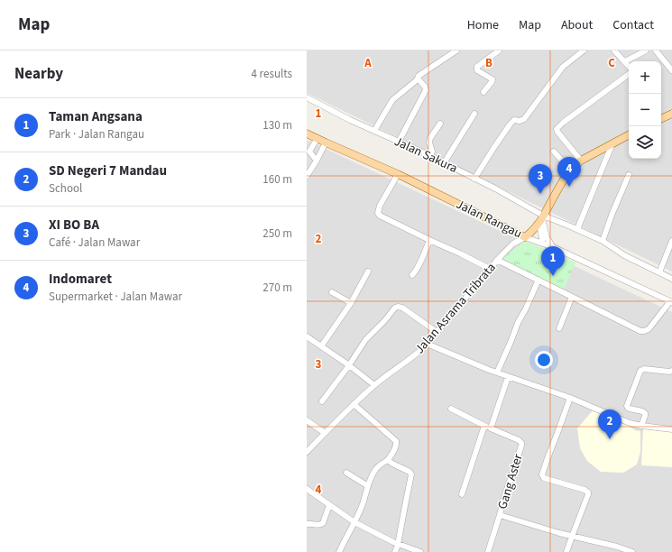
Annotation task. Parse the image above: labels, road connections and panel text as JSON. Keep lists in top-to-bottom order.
{
  "streets": {
    "main road": ["Jalan Rangau"],
    "street": ["Jalan Sakura", "Jalan Asrama Tribrata", "Gang Aster"]
  },
  "crossings": [
    ["Jalan Rangau", "Jalan Asrama Tribrata"]
  ],
  "page": {
    "header": "Map",
    "nav": [
      "Home",
      "Map",
      "About",
      "Contact"
    ],
    "heading": ["Nearby", "4 results"],
    "map_buttons": ["+", "−"],
    "list": [
      {
        "mark": "1",
        "name": "Taman Angsana",
        "note": "Park · Jalan Rangau",
        "value": "130 m"
      },
      {
        "mark": "2",
        "name": "SD Negeri 7 Mandau",
        "note": "School",
        "value": "160 m"
      },
      {
        "mark": "3",
        "name": "XI BO BA",
        "note": "Café · Jalan Mawar",
        "value": "250 m"
      },
      {
        "mark": "4",
        "name": "Indomaret",
        "note": "Supermarket · Jalan Mawar",
        "value": "270 m"
      }
    ],
    "pins": [
      "4",
      "3",
      "1",
      "2"
    ]
  },
  "grid": {
    "columns": ["A", "B", "C"],
    "rows": [
      "1",
      "2",
      "3",
      "4"
    ]
  }
}
